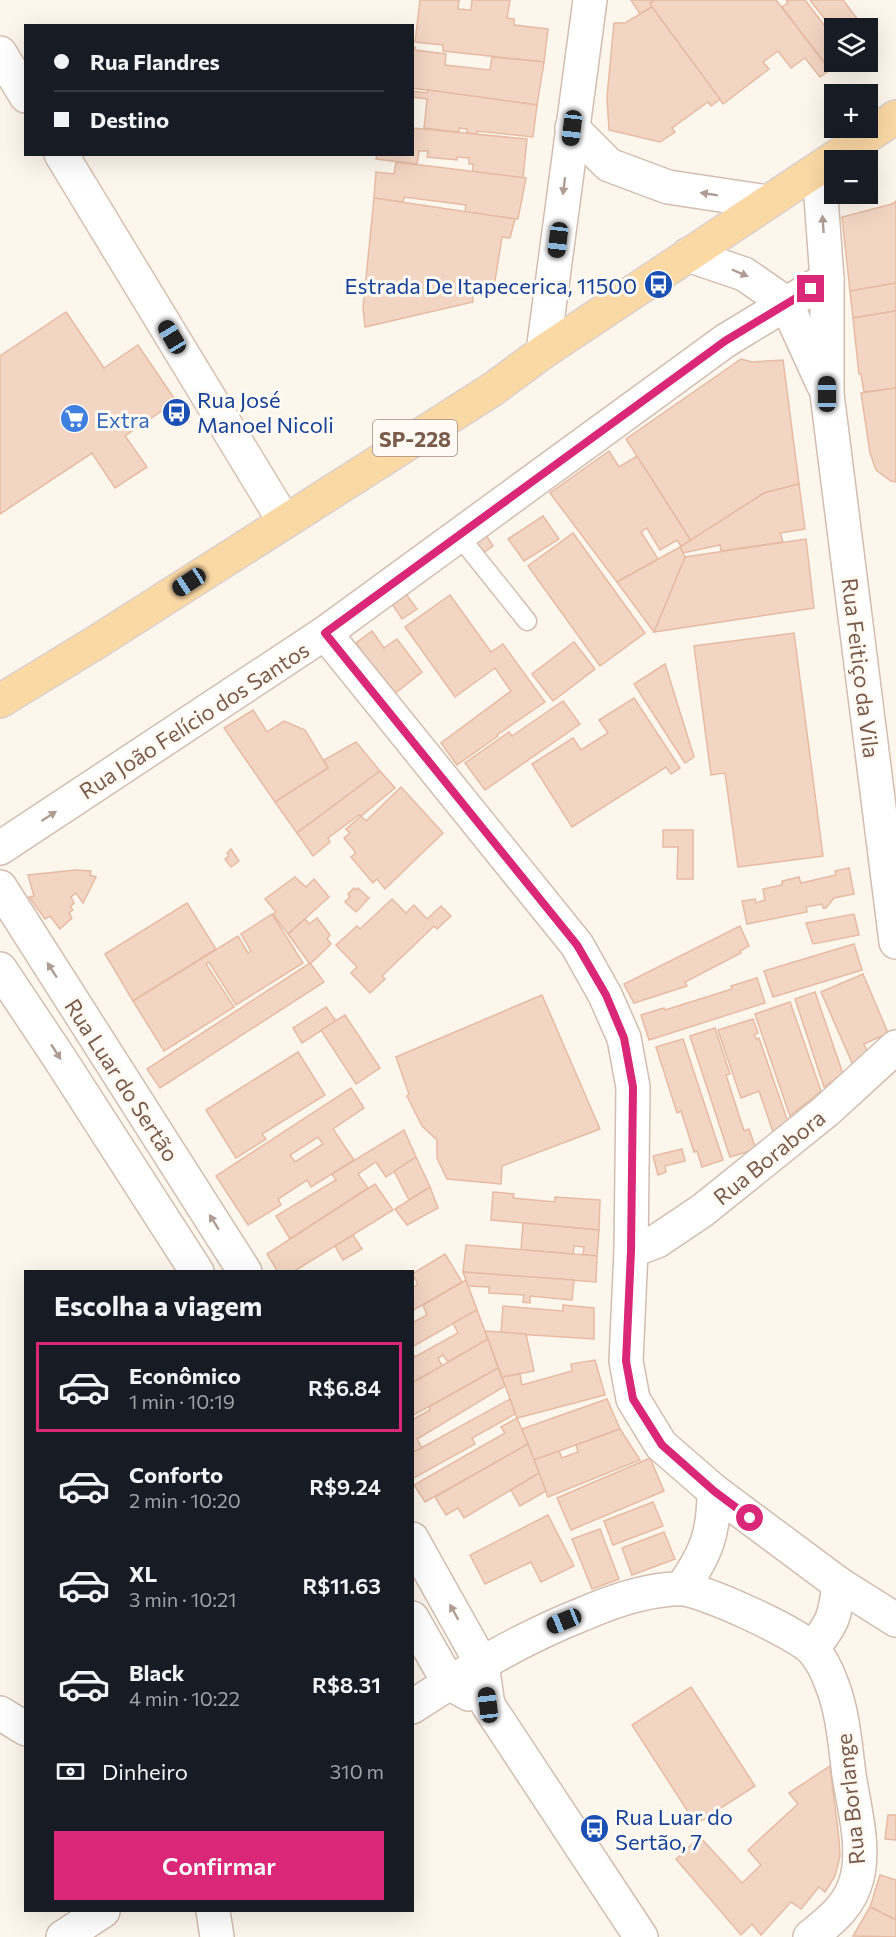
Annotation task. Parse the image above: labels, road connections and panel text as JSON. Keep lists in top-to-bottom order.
{
  "streets": {
    "main road": ["SP-228"],
    "street": [
      "Rua Feitiço da Vila",
      "Rua João Felício dos Santos",
      "Rua Luar do Sertão",
      "Rua Borabora",
      "Rua Borlange"
    ]
  },
  "crossings": [
    ["SP-228", "Rua Feitiço da Vila"],
    ["Rua Feitiço da Vila", "Rua João Felício dos Santos"]
  ],
  "one_way": ["Rua João Felício dos Santos"],
  "places": {
    "bus stop": ["Estrada De Itapecerica, 11500", "Rua José Manoel Nicoli", "Rua Luar do Sertão, 7"],
    "supermarket": ["Extra"]
  },
  "page": {
    "map_buttons": ["+", "−"],
    "banner": ["Rua Flandres", "Destino"],
    "heading": "Escolha a viagem",
    "list": [
      {
        "name": "Econômico",
        "note": "1 min · 10:19",
        "value": "R$6.84"
      },
      {
        "name": "Conforto",
        "note": "2 min · 10:20",
        "value": "R$9.24"
      },
      {
        "name": "XL",
        "note": "3 min · 10:21",
        "value": "R$11.63"
      },
      {
        "name": "Black",
        "note": "4 min · 10:22",
        "value": "R$8.31"
      }
    ],
    "pay": ["Dinheiro", "310 m"],
    "buttons": "Confirmar"
  }
}
